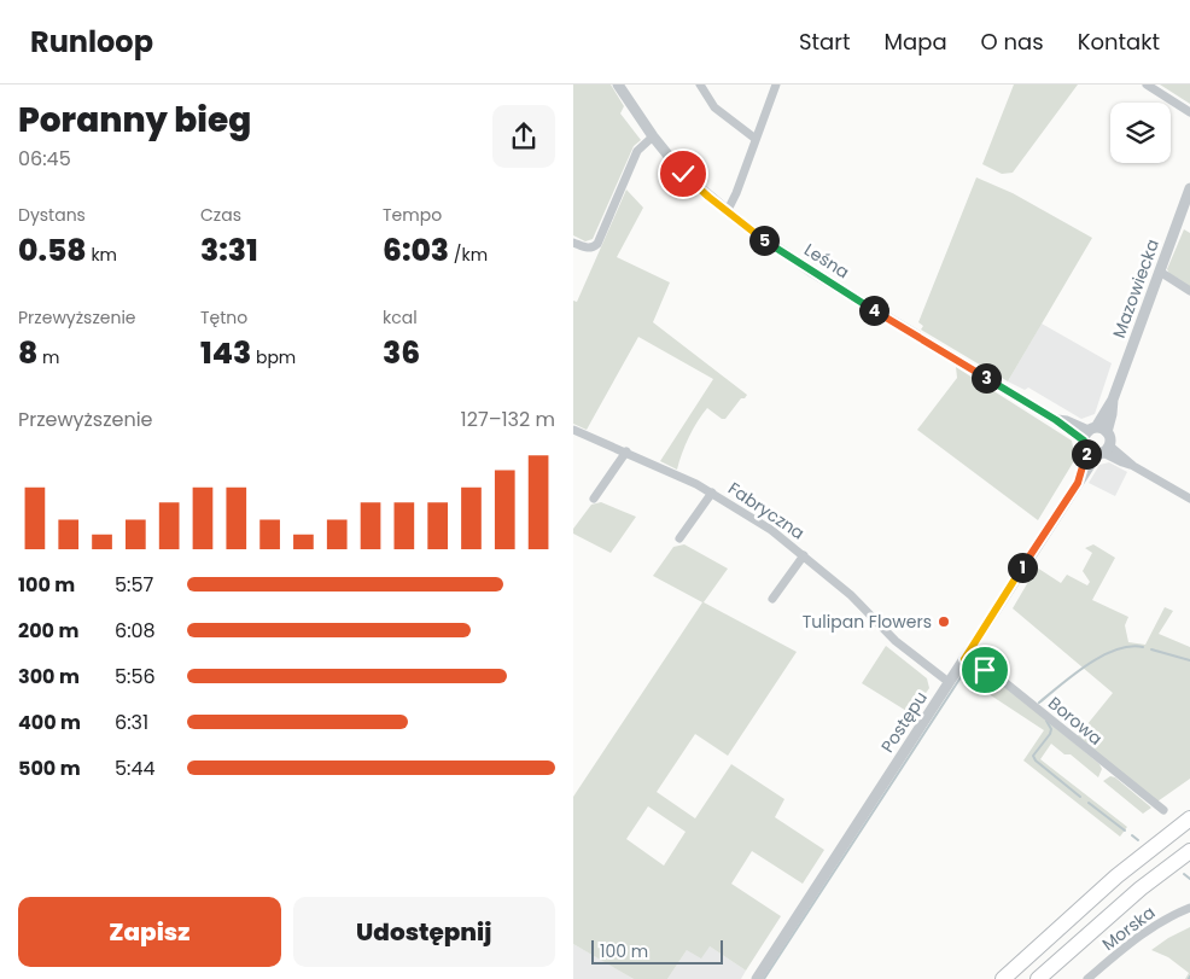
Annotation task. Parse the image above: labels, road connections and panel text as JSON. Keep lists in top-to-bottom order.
{
  "streets": {
    "street": [
      "Leśna",
      "Mazowiecka",
      "Fabryczna",
      "Borowa",
      "Postępu",
      "Morska"
    ]
  },
  "crossings": [
    ["Leśna", "Mazowiecka"],
    ["Leśna", "Postępu"],
    ["Mazowiecka", "Postępu"],
    ["Fabryczna", "Postępu"],
    ["Borowa", "Postępu"]
  ],
  "places": ["Tulipan Flowers"],
  "scale_bar": "100 m",
  "page": {
    "header": "Runloop",
    "nav": [
      "Start",
      "Mapa",
      "O nas",
      "Kontakt"
    ],
    "heading": ["Poranny bieg", "06:45"],
    "stats": [
      ["Dystans", "0.58 km"],
      ["Czas", "3:31"],
      ["Tempo", "6:03 /km"],
      ["Przewyższenie", "8 m"],
      ["Tętno", "143 bpm"],
      ["kcal", "36"]
    ],
    "pins": [
      "5",
      "4",
      "3",
      "2",
      "1"
    ],
    "chart": ["Przewyższenie", "127–132 m"],
    "list": [
      {
        "name": "100 m",
        "note": "5:57"
      },
      {
        "name": "200 m",
        "note": "6:08"
      },
      {
        "name": "300 m",
        "note": "5:56"
      },
      {
        "name": "400 m",
        "note": "6:31"
      },
      {
        "name": "500 m",
        "note": "5:44"
      }
    ],
    "buttons": ["Zapisz", "Udostępnij"],
    "scale": "100 m"
  }
}
